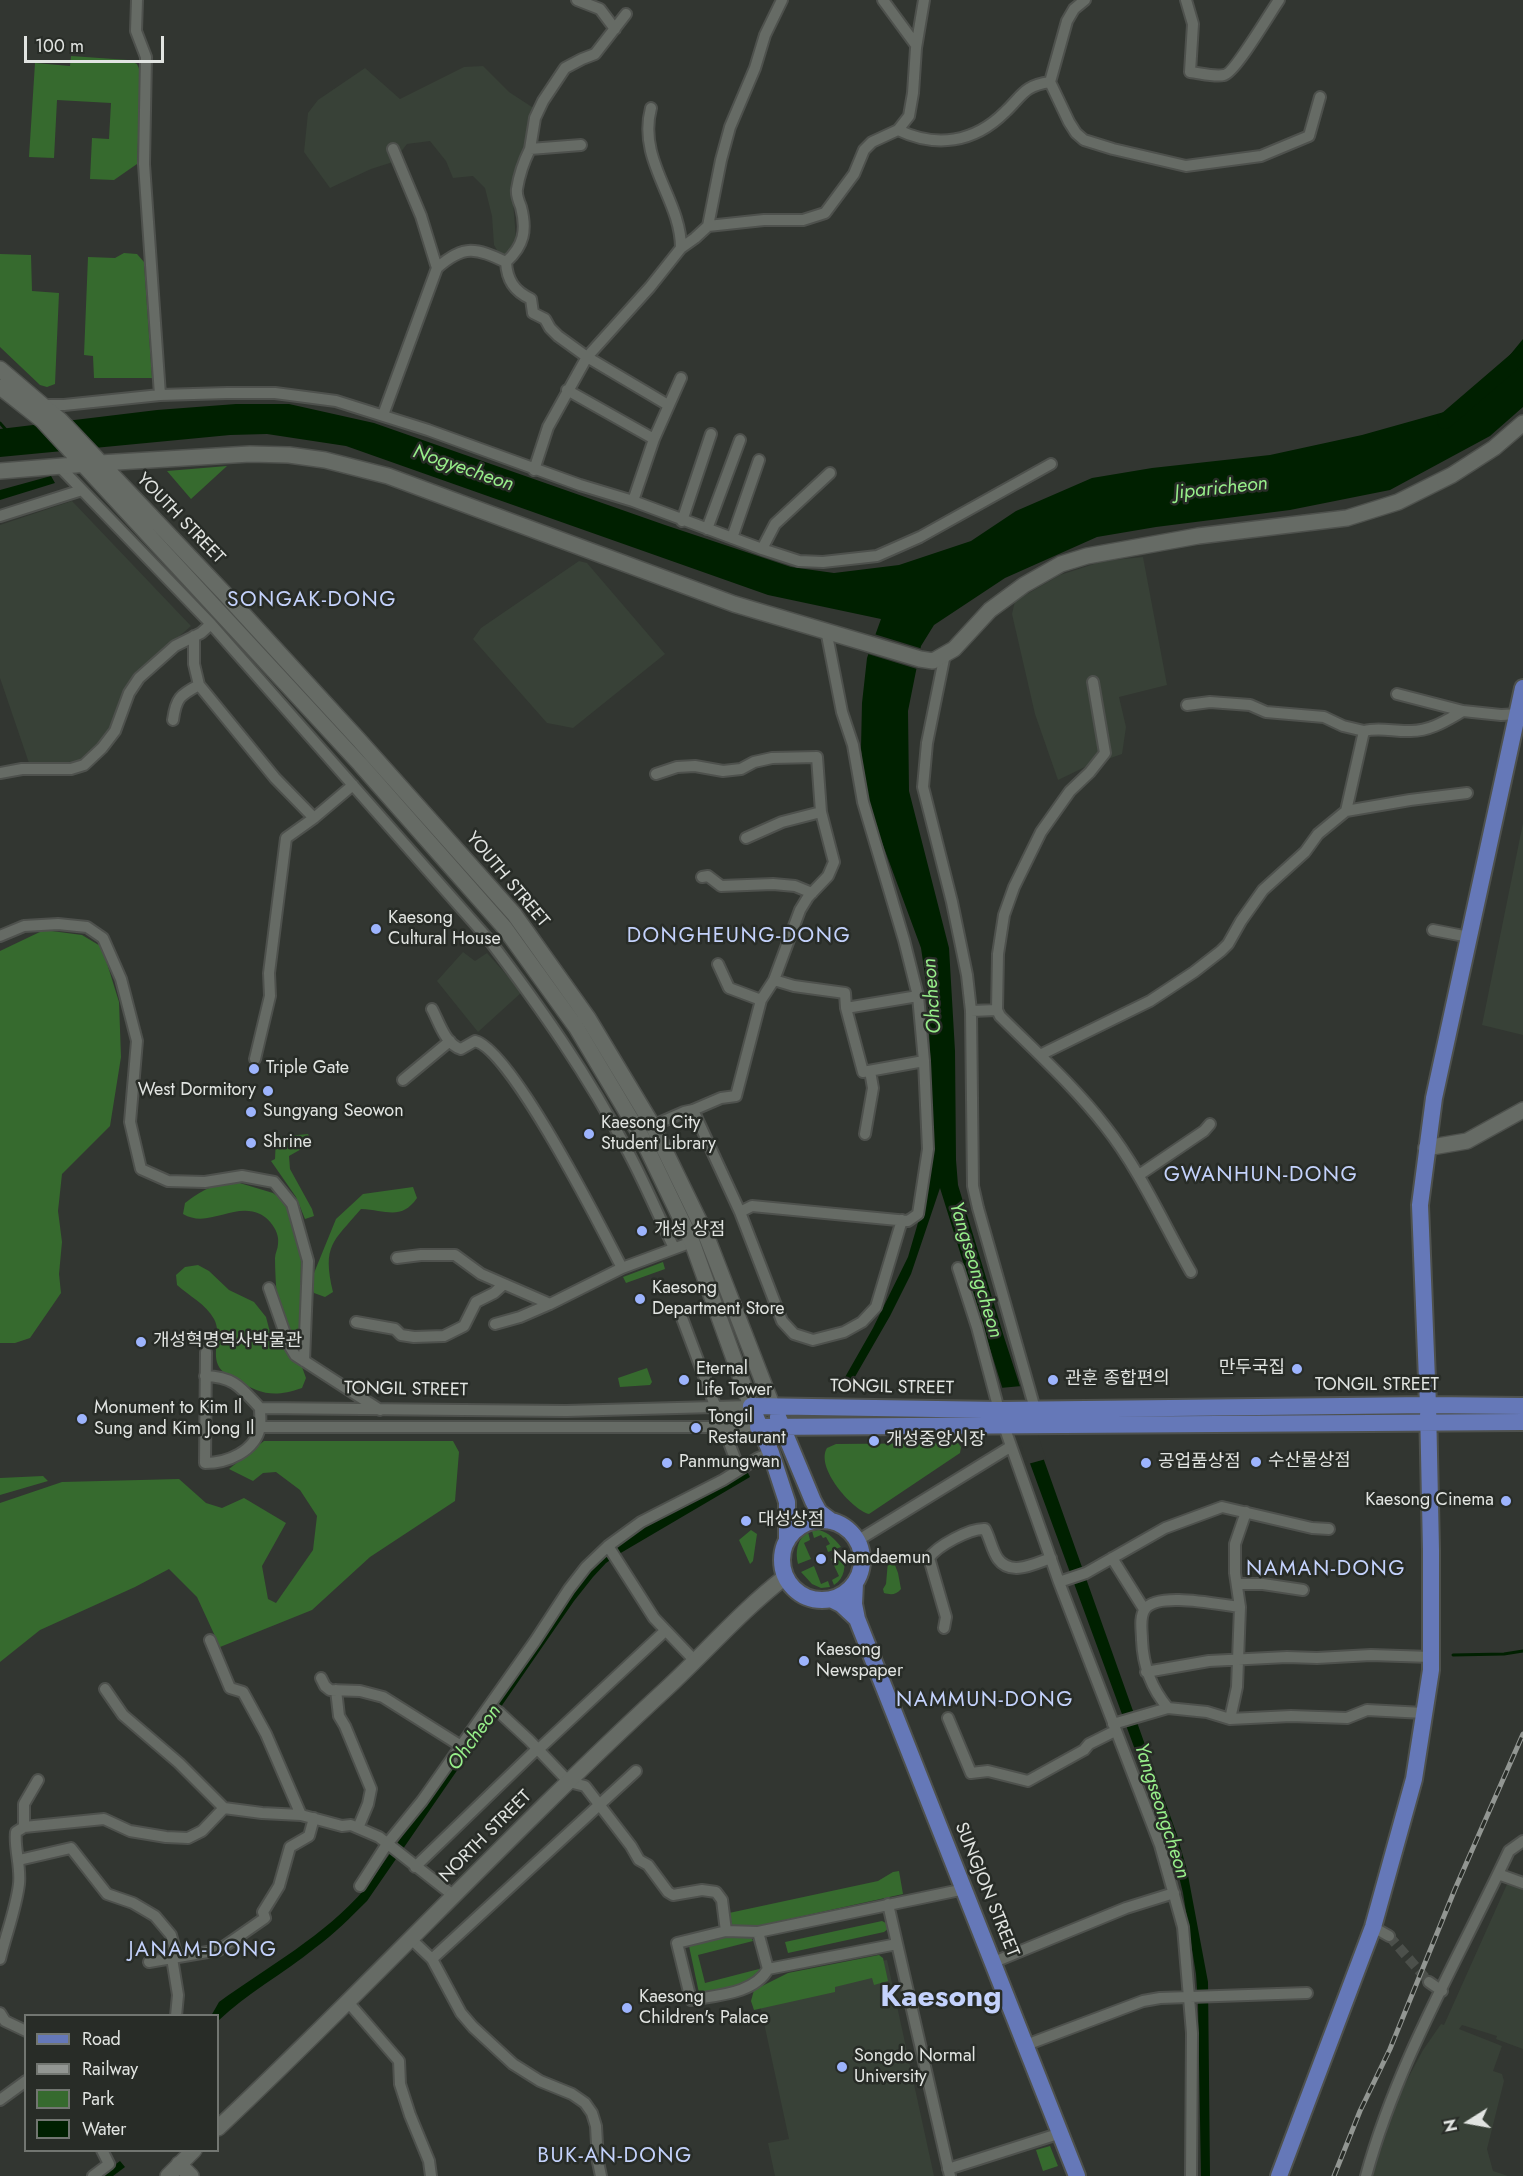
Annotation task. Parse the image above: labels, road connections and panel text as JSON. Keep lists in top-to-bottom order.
{
  "streets": {
    "main road": [
      "YOUTH STREET",
      "TONGIL STREET",
      "NORTH STREET",
      "SUNGJON STREET"
    ]
  },
  "crossings": [
    ["YOUTH STREET", "TONGIL STREET"],
    ["YOUTH STREET", "NORTH STREET"],
    ["YOUTH STREET", "SUNGJON STREET"],
    ["NORTH STREET", "SUNGJON STREET"]
  ],
  "districts": [
    "SONGAK-DONG",
    "DONGHEUNG-DONG",
    "GWANHUN-DONG",
    "NAMAN-DONG",
    "NAMMUN-DONG",
    "JANAM-DONG",
    "Kaesong",
    "BUK-AN-DONG"
  ],
  "water": [
    "Nogyecheon",
    "Jiparicheon",
    "Ohcheon",
    "Yangseongcheon"
  ],
  "places": [
    "Kaesong Cultural House",
    "Triple Gate",
    "West Dormitory",
    "Sungyang Seowon",
    "Kaesong City Student Library",
    "Shrine",
    "개성 상점",
    "Kaesong Department Store",
    "개성혁명역사박물관",
    "만두국집",
    "Eternal Life Tower",
    "관훈 종합편의",
    "Monument to Kim Il Sung and Kim Jong Il",
    "Tongil Restaurant",
    "개성중앙시장",
    "수산물상점",
    "Panmungwan",
    "공업품상점",
    "Kaesong Cinema",
    "대성상점",
    "Namdaemun",
    "Kaesong Newspaper",
    "Kaesong Children's Palace",
    "Songdo Normal University"
  ],
  "legend": [
    "Road",
    "Railway",
    "Park",
    "Water"
  ],
  "scale_bar": "100 m",
  "north": "left"
}
